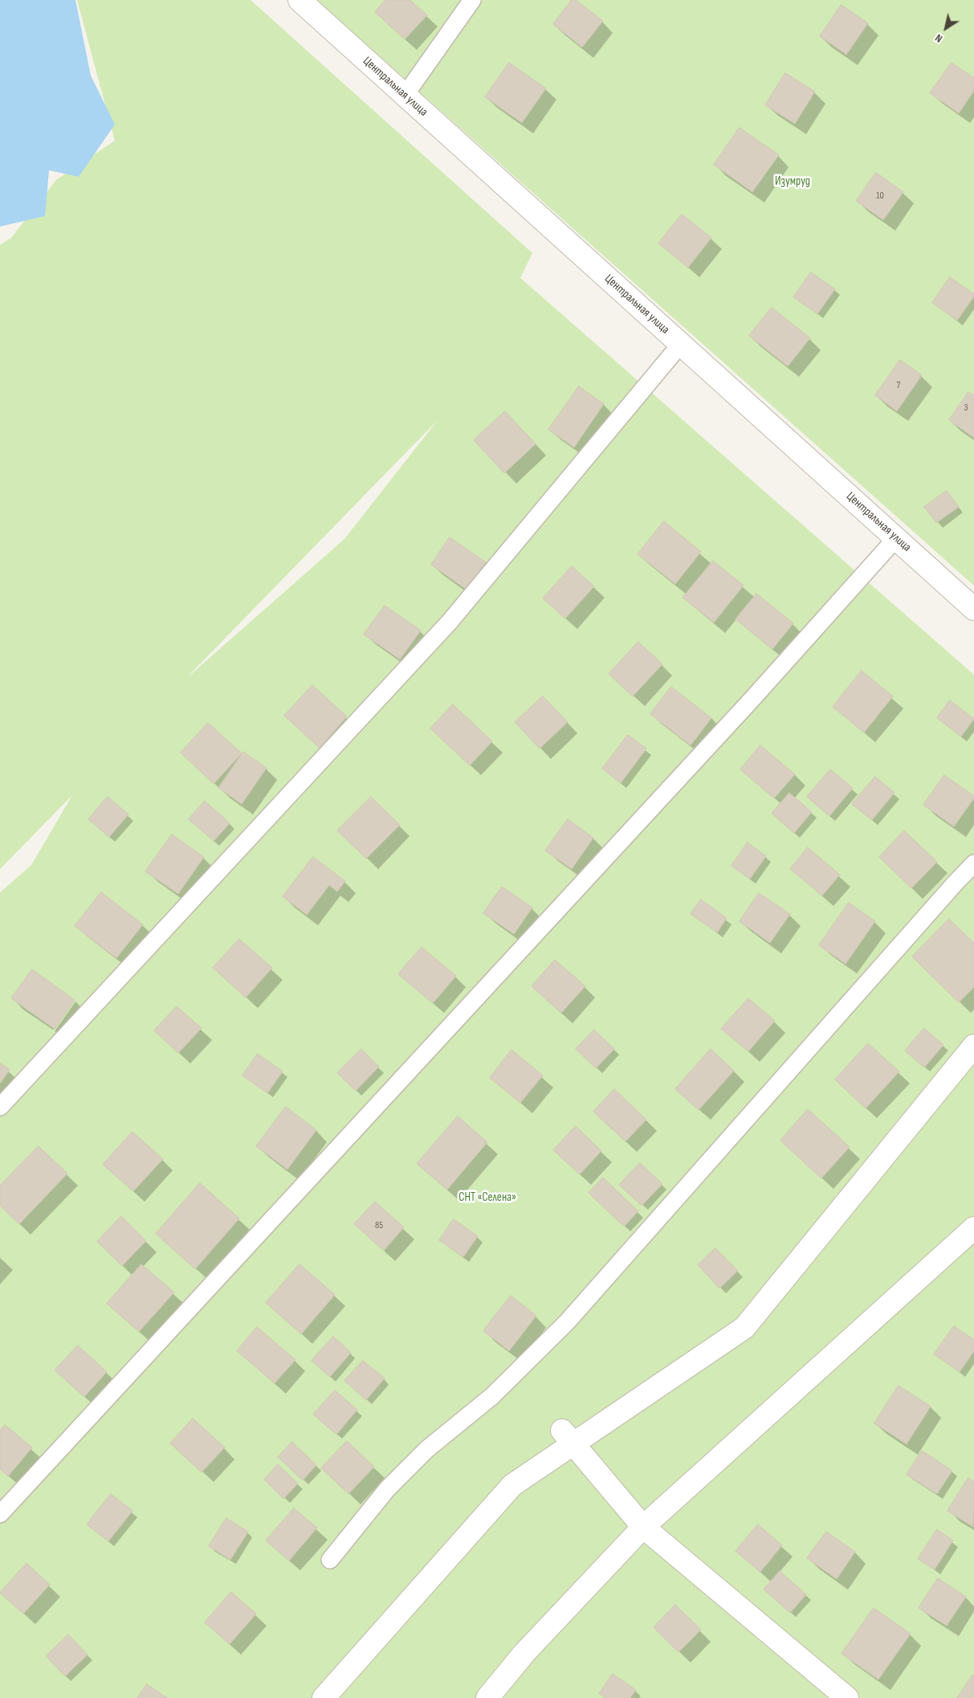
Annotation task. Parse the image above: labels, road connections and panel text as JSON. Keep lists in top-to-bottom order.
{
  "streets": {
    "street": ["Центральная улица"]
  },
  "parks": ["Изумруд", "СНТ «Селена»"],
  "house_numbers": [
    "10",
    "7",
    "3",
    "85"
  ],
  "north": "bottom left"
}
